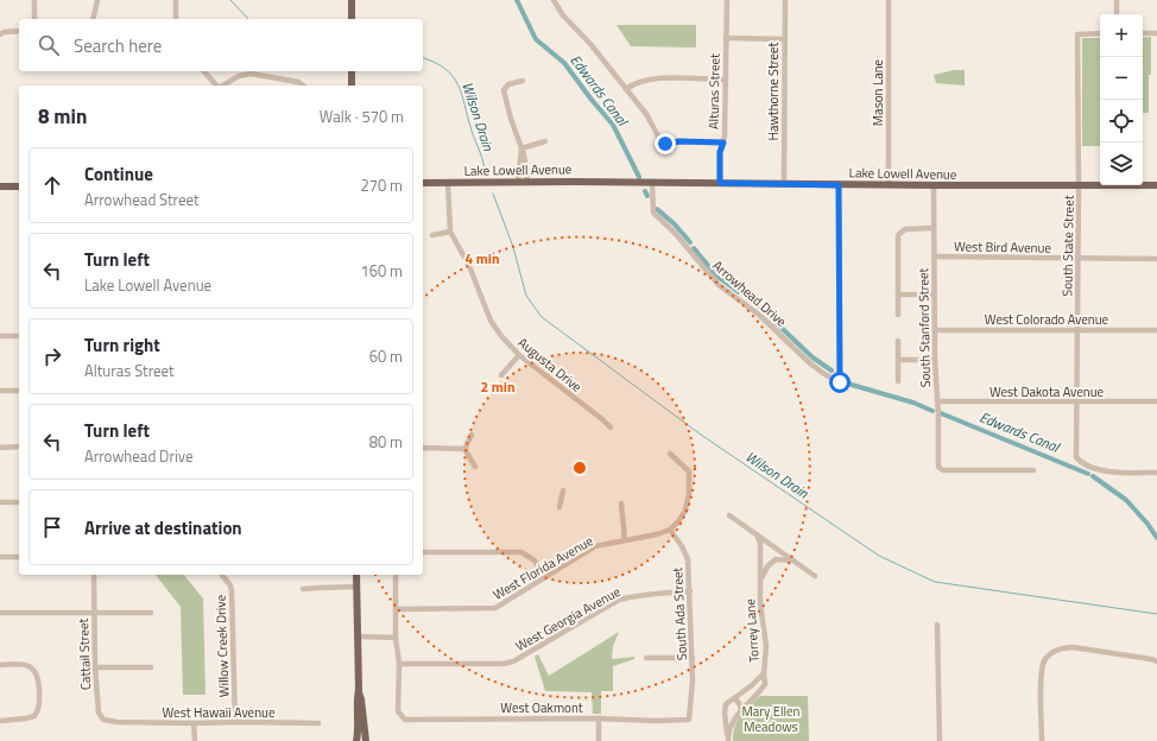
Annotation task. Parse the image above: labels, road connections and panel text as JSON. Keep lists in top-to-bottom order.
{
  "streets": {
    "main road": ["Lake Lowell Avenue"],
    "street": [
      "Alturas Street",
      "Hawthorne Street",
      "Mason Lane",
      "South State Street",
      "West Bird Avenue",
      "Arrowhead Drive",
      "West Colorado Avenue",
      "South Stanford Street",
      "Augusta Drive",
      "West Dakota Avenue",
      "West Florida Avenue",
      "South Ada Street",
      "West Georgia Avenue",
      "Torrey Lane",
      "Willow Creek Drive",
      "Cattail Street",
      "West Oakmont",
      "West Hawaii Avenue"
    ]
  },
  "crossings": [
    ["Alturas Street", "Lake Lowell Avenue"],
    ["Hawthorne Street", "Lake Lowell Avenue"],
    ["Mason Lane", "Lake Lowell Avenue"],
    ["Lake Lowell Avenue", "South State Street"],
    ["Lake Lowell Avenue", "Arrowhead Drive"],
    ["Lake Lowell Avenue", "South Stanford Street"],
    ["Lake Lowell Avenue", "Augusta Drive"],
    ["South State Street", "West Bird Avenue"],
    ["South State Street", "West Colorado Avenue"],
    ["South State Street", "West Dakota Avenue"],
    ["West Bird Avenue", "South Stanford Street"],
    ["West Colorado Avenue", "South Stanford Street"],
    ["South Stanford Street", "West Dakota Avenue"],
    ["West Florida Avenue", "South Ada Street"],
    ["South Ada Street", "West Georgia Avenue"],
    ["South Ada Street", "West Oakmont"],
    ["West Georgia Avenue", "West Oakmont"],
    ["Willow Creek Drive", "West Hawaii Avenue"],
    ["Cattail Street", "West Hawaii Avenue"]
  ],
  "water": ["Edwards Canal", "Wilson Drain"],
  "parks": ["Mary Ellen Meadows"],
  "page": {
    "map_buttons": ["+", "−"],
    "search": "Search here",
    "heading": ["8 min", "Walk · 570 m"],
    "list": [
      ["Continue", "Arrowhead Street", "270 m"],
      ["Turn left", "Lake Lowell Avenue", "160 m"],
      ["Turn right", "Alturas Street", "60 m"],
      ["Turn left", "Arrowhead Drive", "80 m"],
      "Arrive at destination"
    ]
  },
  "rings": ["4 min", "2 min"]
}
